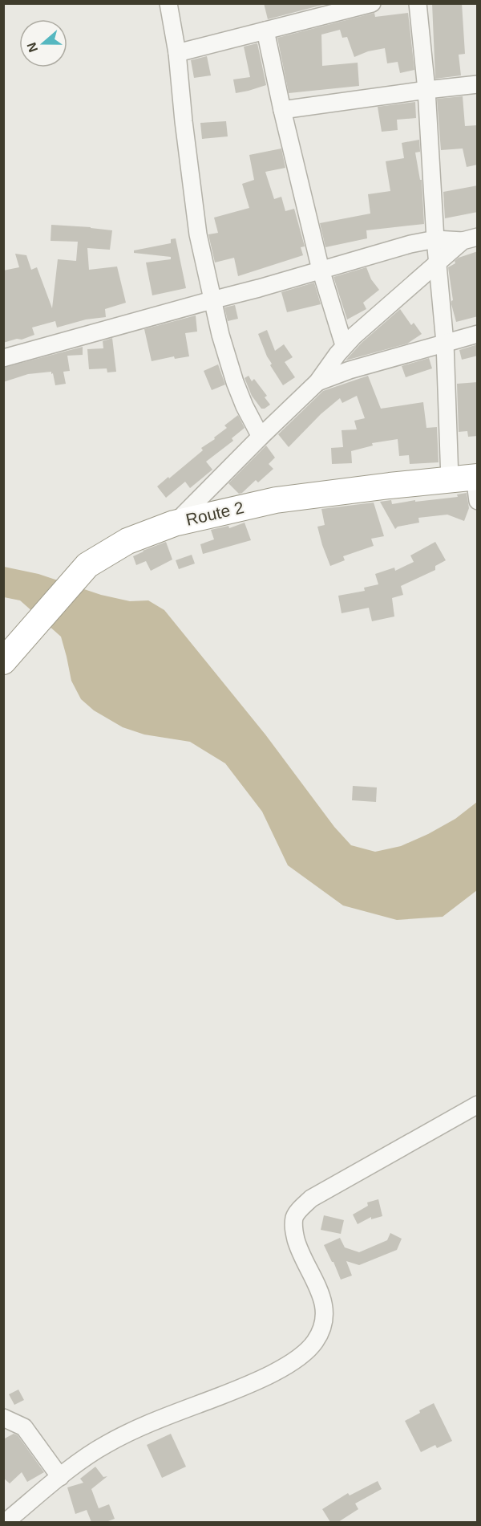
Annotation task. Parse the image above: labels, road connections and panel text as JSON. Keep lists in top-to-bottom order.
{
  "streets": {
    "highway": ["Route 2"]
  },
  "north": "left"
}
